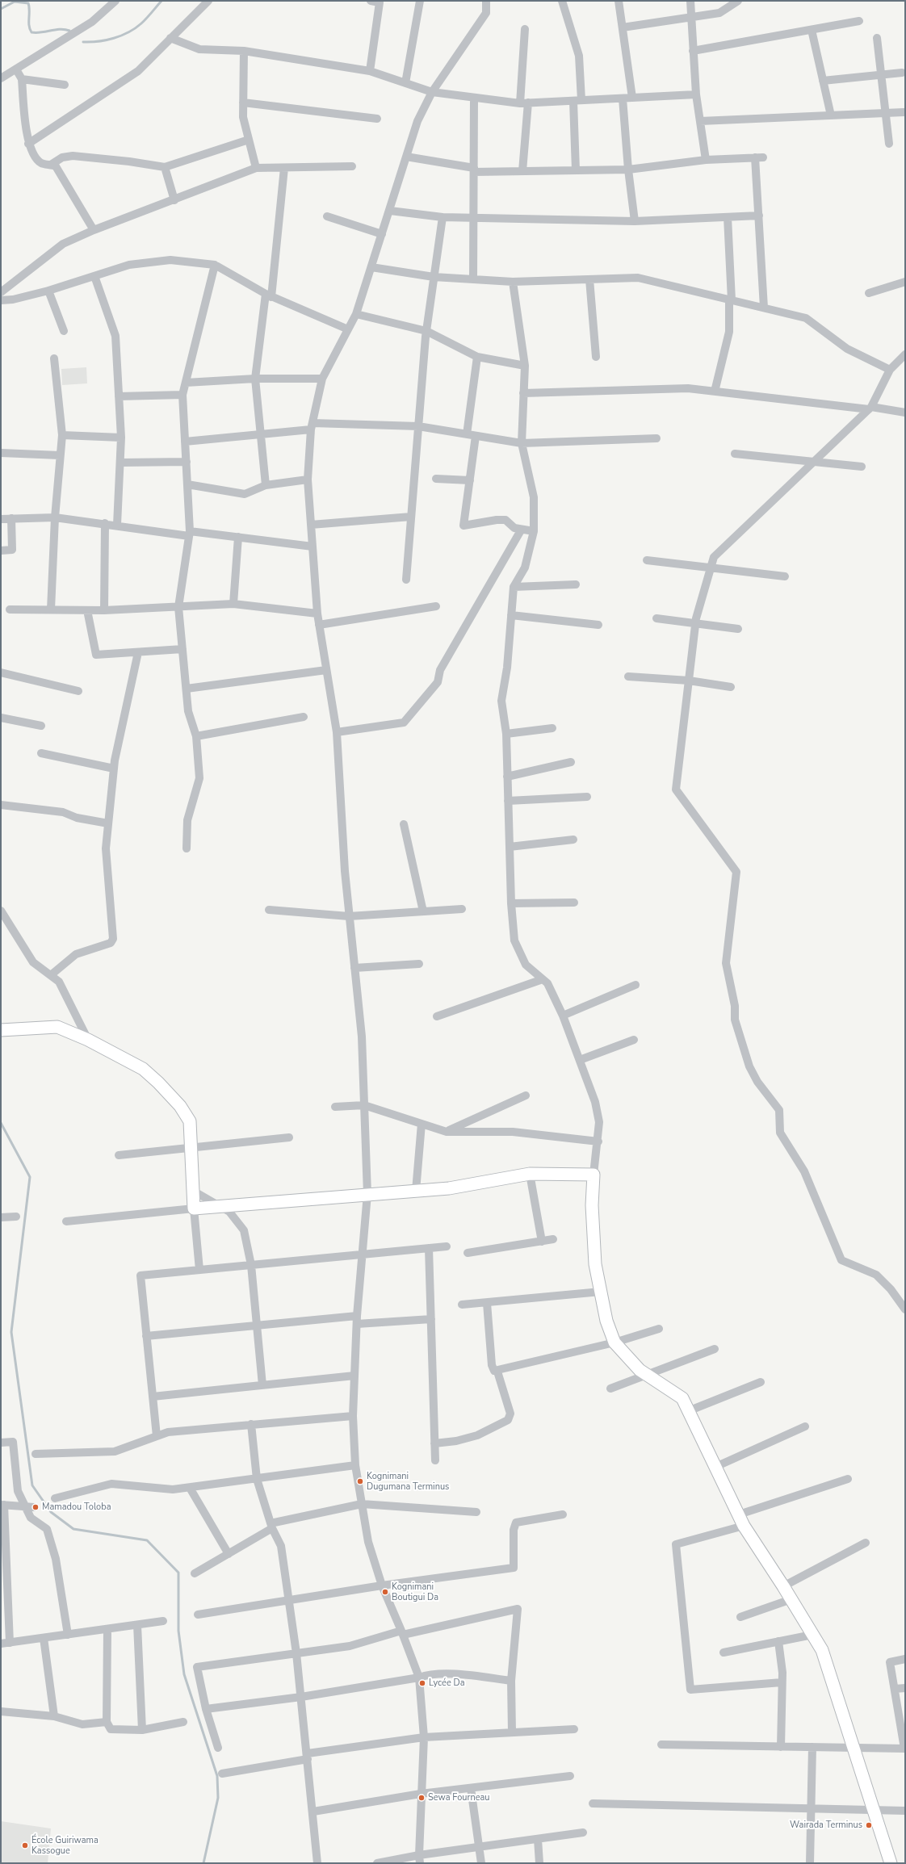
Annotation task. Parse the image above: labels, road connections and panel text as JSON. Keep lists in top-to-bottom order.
{
  "places": [
    "Kognimani Dugumana Terminus",
    "Mamadou Toloba",
    "Kognimani Boutigui Da",
    "Lycée Da",
    "Sewa Fourneau",
    "Wairada Terminus",
    "École Guiriwama Kassogue"
  ]
}
